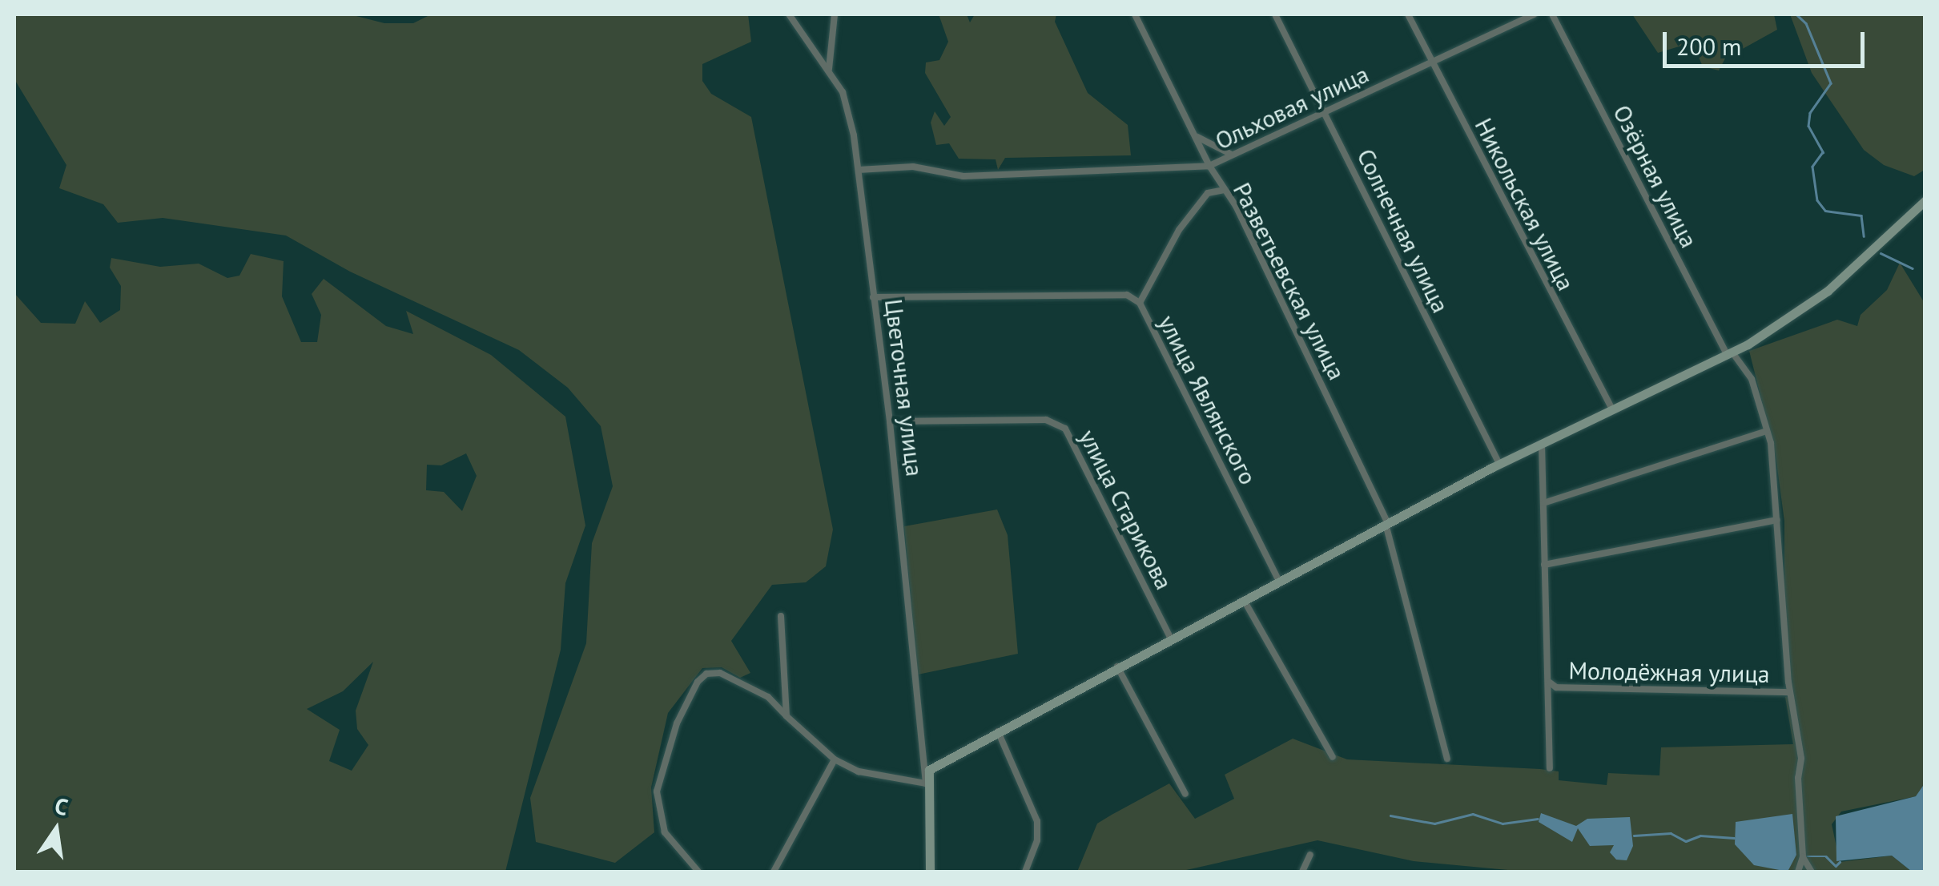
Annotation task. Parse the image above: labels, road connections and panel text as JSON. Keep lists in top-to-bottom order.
{
  "streets": {
    "street": [
      "Ольховая улица",
      "Озёрная улица",
      "Никольская улица",
      "Солнечная улица",
      "Разветьевская улица",
      "Цветочная улица",
      "улица Являнского",
      "улица Старикова",
      "Молодёжная улица"
    ]
  },
  "crossings": [
    ["Ольховая улица", "Никольская улица"],
    ["Ольховая улица", "Солнечная улица"],
    ["Ольховая улица", "Разветьевская улица"],
    ["Ольховая улица", "Цветочная улица"],
    ["Озёрная улица", "Молодёжная улица"],
    ["Цветочная улица", "улица Являнского"],
    ["Цветочная улица", "улица Старикова"]
  ],
  "scale_bar": "200 m",
  "north": "top"
}
